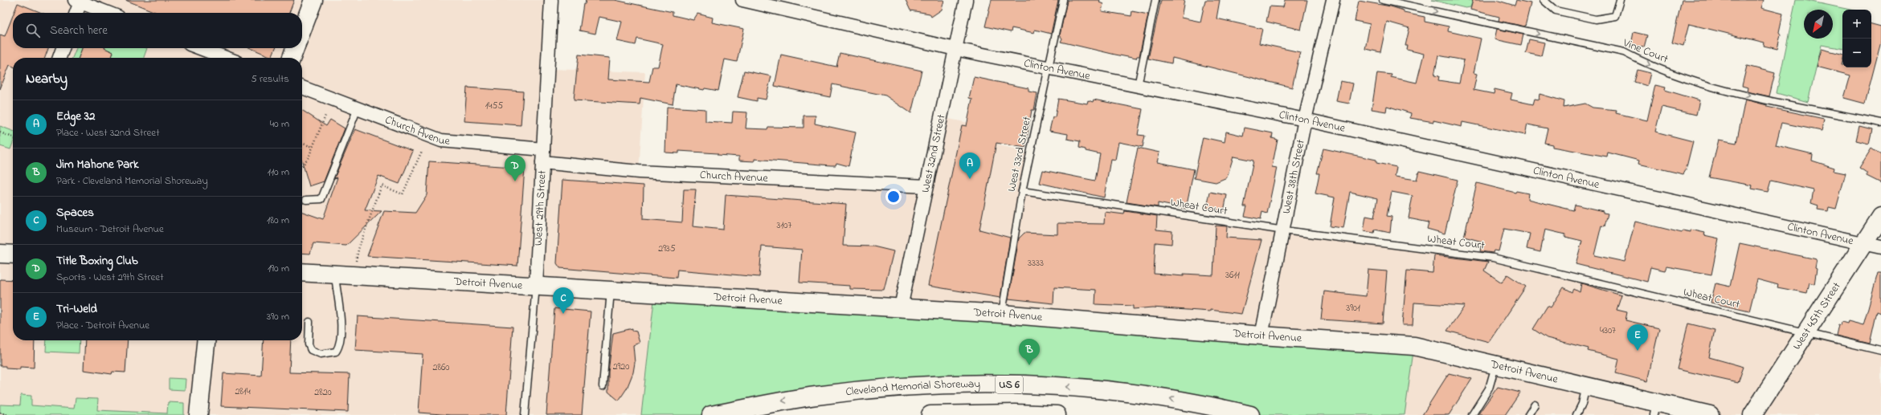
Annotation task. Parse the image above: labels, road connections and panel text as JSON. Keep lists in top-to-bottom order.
{
  "streets": {
    "main road": [
      "Detroit Avenue",
      "West 45th Street",
      "US 6",
      "Cleveland Memorial Shoreway"
    ],
    "street": [
      "Clinton Avenue",
      "Church Avenue",
      "West 32nd Street",
      "West 38th Street",
      "West 29th Street"
    ],
    "lane": ["Vine Court", "West 33rd Street", "Wheat Court"]
  },
  "crossings": [
    ["Clinton Avenue", "West 32nd Street"],
    ["Clinton Avenue", "West 33rd Street"],
    ["Clinton Avenue", "West 38th Street"],
    ["Clinton Avenue", "West 45th Street"],
    ["Church Avenue", "West 32nd Street"],
    ["Church Avenue", "West 29th Street"],
    ["West 32nd Street", "Detroit Avenue"],
    ["West 33rd Street", "Wheat Court"],
    ["West 33rd Street", "Detroit Avenue"],
    ["West 38th Street", "Wheat Court"],
    ["West 38th Street", "Detroit Avenue"],
    ["Wheat Court", "West 45th Street"],
    ["West 29th Street", "Detroit Avenue"]
  ],
  "one_way": ["Vine Court", "Cleveland Memorial Shoreway"],
  "house_numbers": [
    "1455",
    "3107",
    "2935",
    "3333",
    "3611",
    "3901",
    "4307",
    "2920",
    "2860",
    "2814",
    "2820"
  ],
  "north": "bottom left",
  "page": {
    "map_buttons": ["+", "−"],
    "search": "Search here",
    "heading": ["Nearby", "5 results"],
    "list": [
      {
        "mark": "A",
        "name": "Edge 32",
        "note": "Place · West 32nd Street",
        "value": "40 m"
      },
      {
        "mark": "B",
        "name": "Jim Mahone Park",
        "note": "Park · Cleveland Memorial Shoreway",
        "value": "110 m"
      },
      {
        "mark": "C",
        "name": "Spaces",
        "note": "Museum · Detroit Avenue",
        "value": "180 m"
      },
      {
        "mark": "D",
        "name": "Title Boxing Club",
        "note": "Sports · West 29th Street",
        "value": "190 m"
      },
      {
        "mark": "E",
        "name": "Tri-Weld",
        "note": "Place · Detroit Avenue",
        "value": "390 m"
      }
    ],
    "pins": [
      "A",
      "D",
      "C",
      "E",
      "B"
    ]
  }
}
